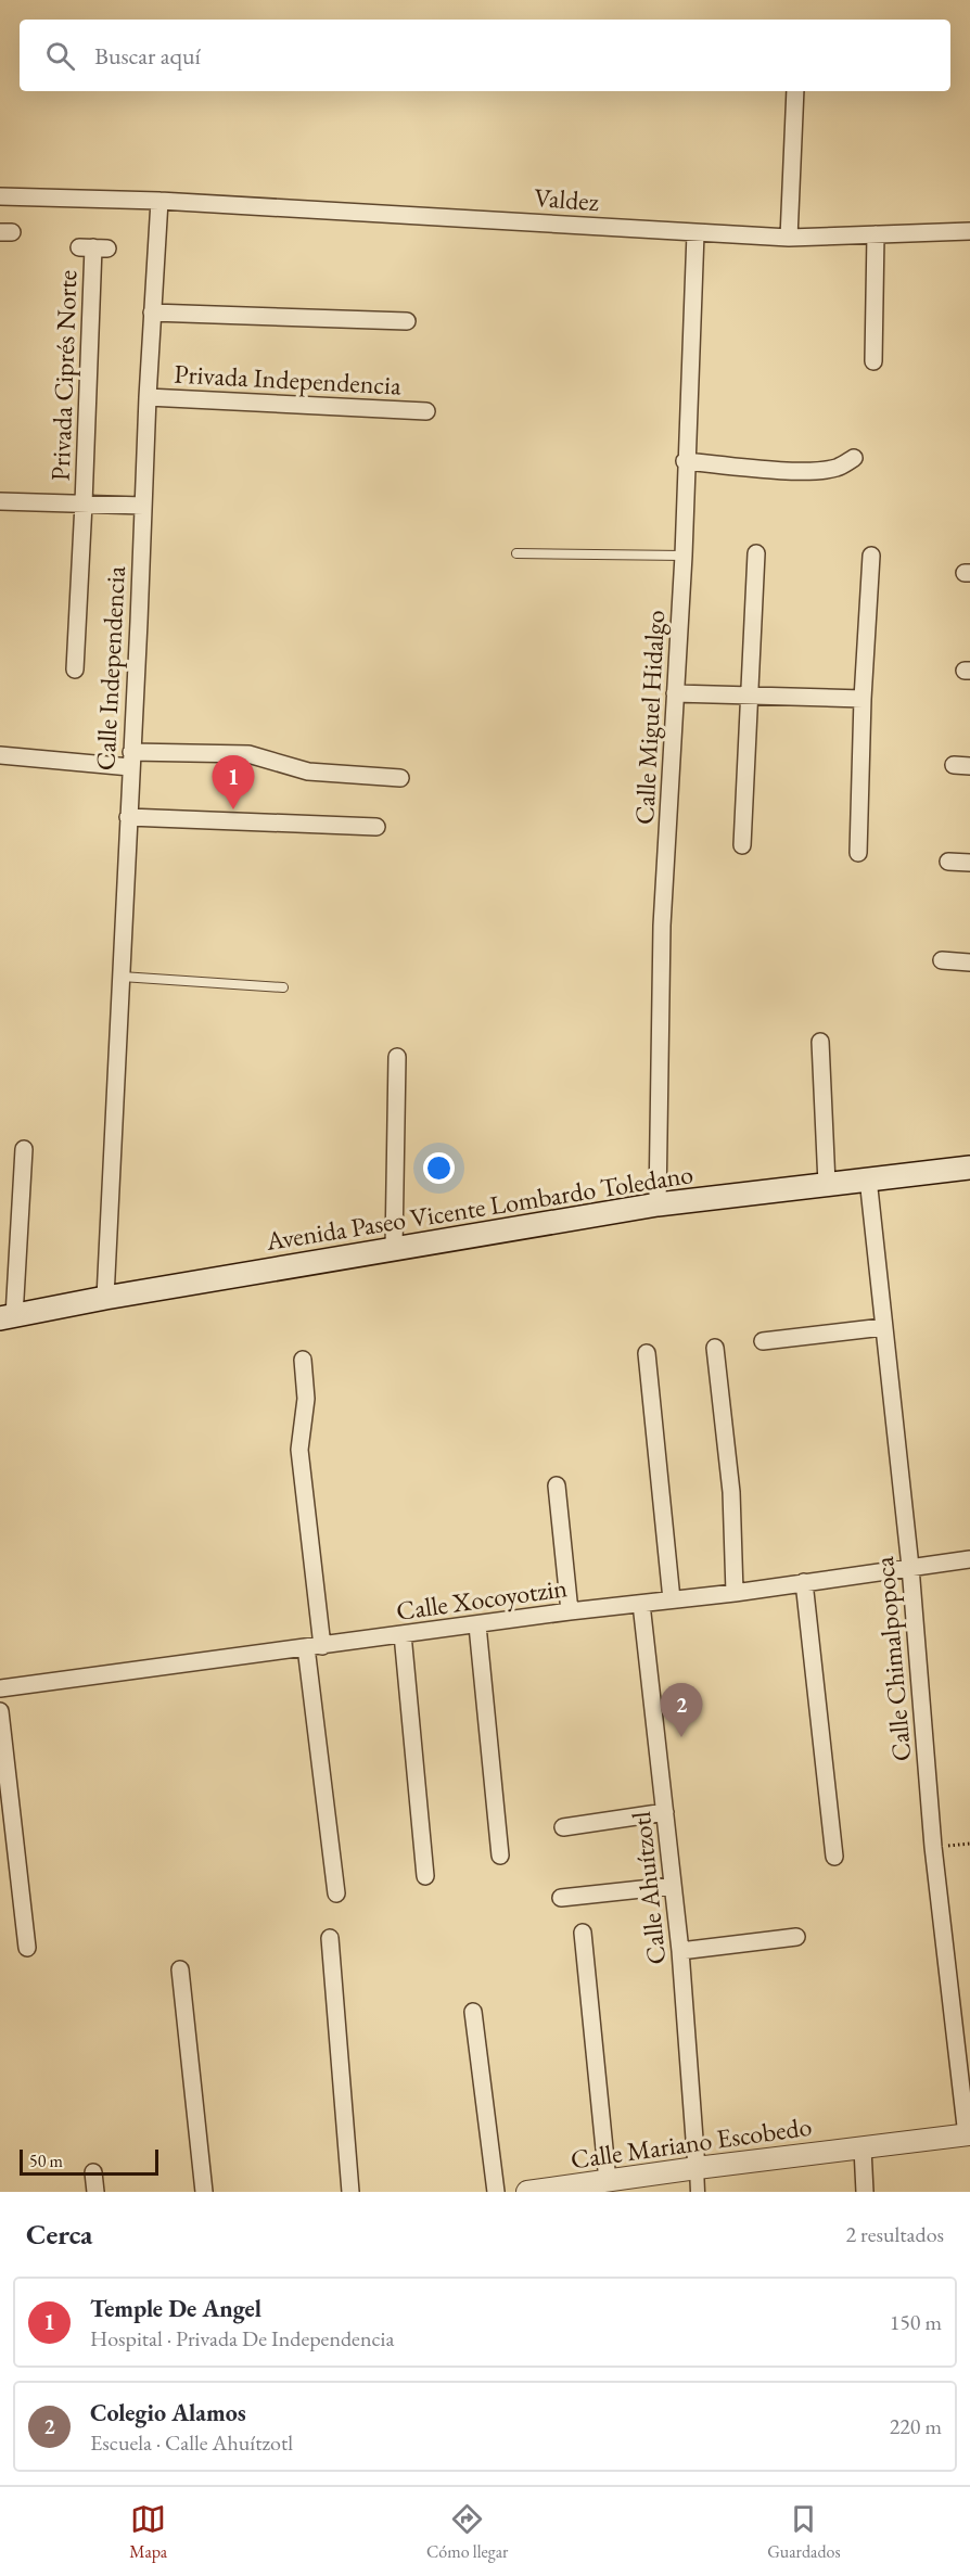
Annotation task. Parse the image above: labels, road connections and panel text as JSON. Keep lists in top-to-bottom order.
{
  "streets": {
    "main road": ["Avenida Paseo Vicente Lombardo Toledano"],
    "street": [
      "Valdez",
      "Privada Ciprés Norte",
      "Privada Independencia",
      "Calle Independencia",
      "Calle Miguel Hidalgo",
      "Calle Xocoyotzin",
      "Calle Chimalpopoca",
      "Calle Ahuítzotl",
      "Calle Mariano Escobedo"
    ]
  },
  "crossings": [
    ["Valdez", "Calle Independencia"],
    ["Valdez", "Calle Miguel Hidalgo"],
    ["Privada Independencia", "Calle Independencia"],
    ["Calle Independencia", "Avenida Paseo Vicente Lombardo Toledano"],
    ["Calle Miguel Hidalgo", "Avenida Paseo Vicente Lombardo Toledano"],
    ["Avenida Paseo Vicente Lombardo Toledano", "Calle Chimalpopoca"],
    ["Calle Xocoyotzin", "Calle Chimalpopoca"],
    ["Calle Xocoyotzin", "Calle Ahuítzotl"],
    ["Calle Chimalpopoca", "Calle Mariano Escobedo"],
    ["Calle Ahuítzotl", "Calle Mariano Escobedo"]
  ],
  "scale_bar": "50 m",
  "page": {
    "search": "Buscar aquí",
    "pins": ["1", "2"],
    "scale": "50 m",
    "heading": ["Cerca", "2 resultados"],
    "list": [
      {
        "mark": "1",
        "name": "Temple De Angel",
        "note": "Hospital · Privada De Independencia",
        "value": "150 m"
      },
      {
        "mark": "2",
        "name": "Colegio Alamos",
        "note": "Escuela · Calle Ahuítzotl",
        "value": "220 m"
      }
    ],
    "nav": ["Mapa", "Cómo llegar", "Guardados"]
  }
}
